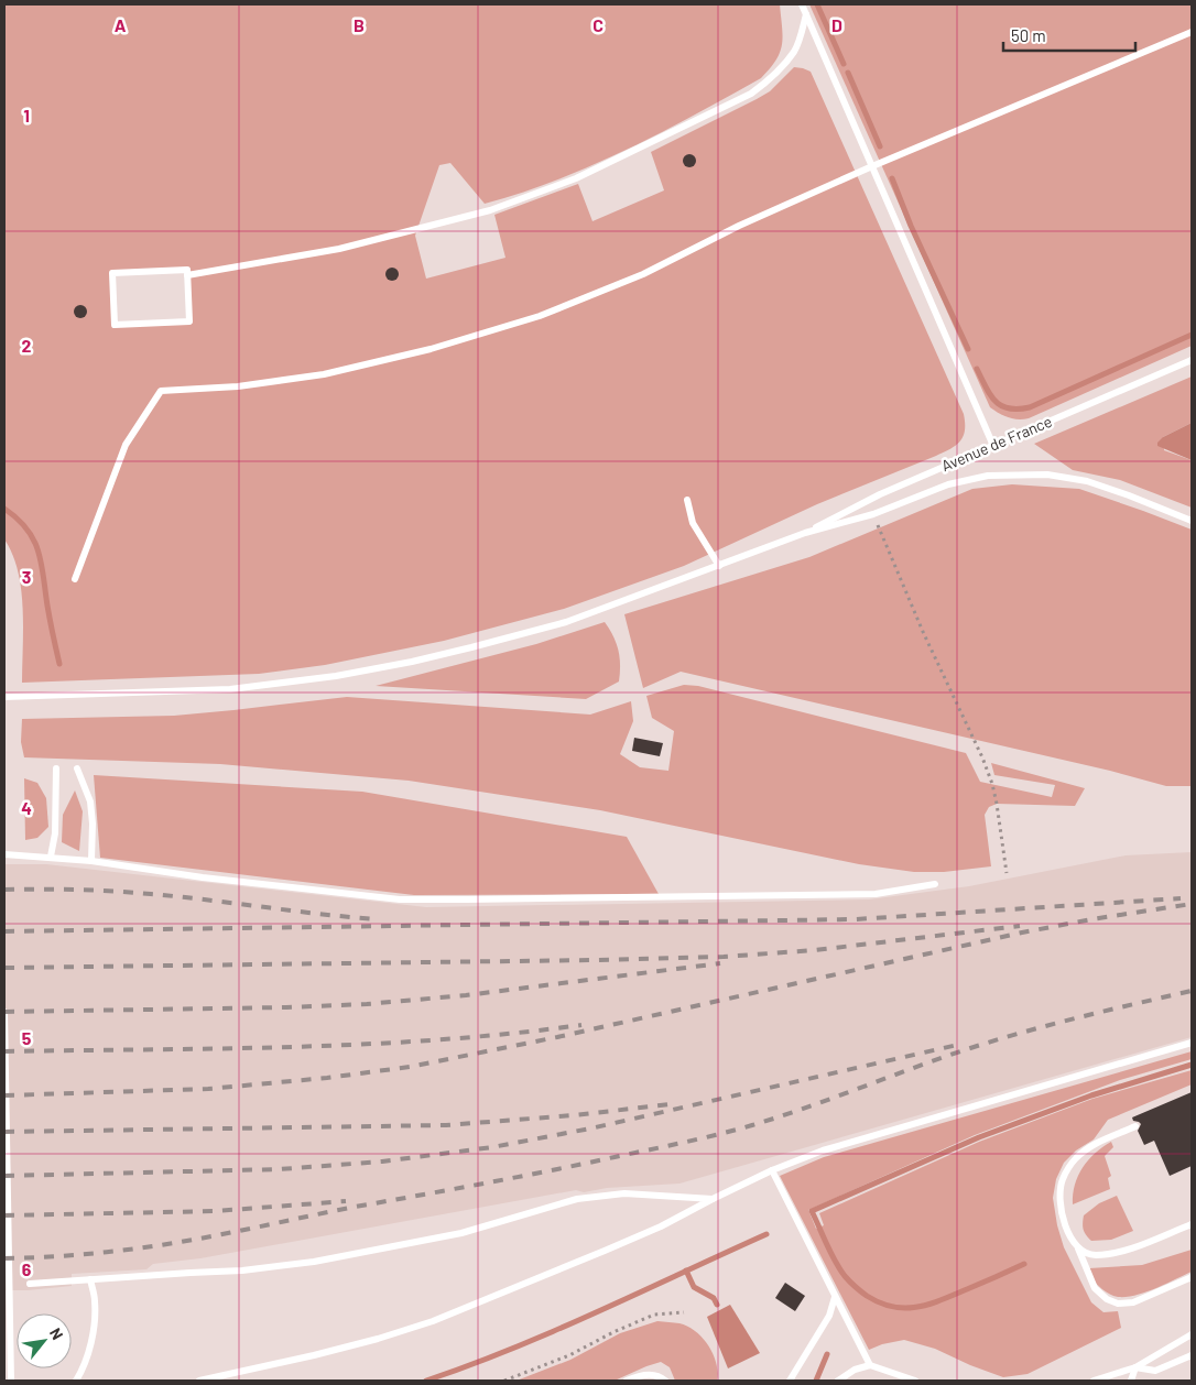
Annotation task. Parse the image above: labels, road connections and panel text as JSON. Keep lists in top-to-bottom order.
{
  "streets": {
    "lane": ["Avenue de France"]
  },
  "scale_bar": "50 m",
  "north": "top right",
  "grid": {
    "columns": [
      "A",
      "B",
      "C",
      "D"
    ],
    "rows": [
      "1",
      "2",
      "3",
      "4",
      "5",
      "6"
    ]
  }
}
